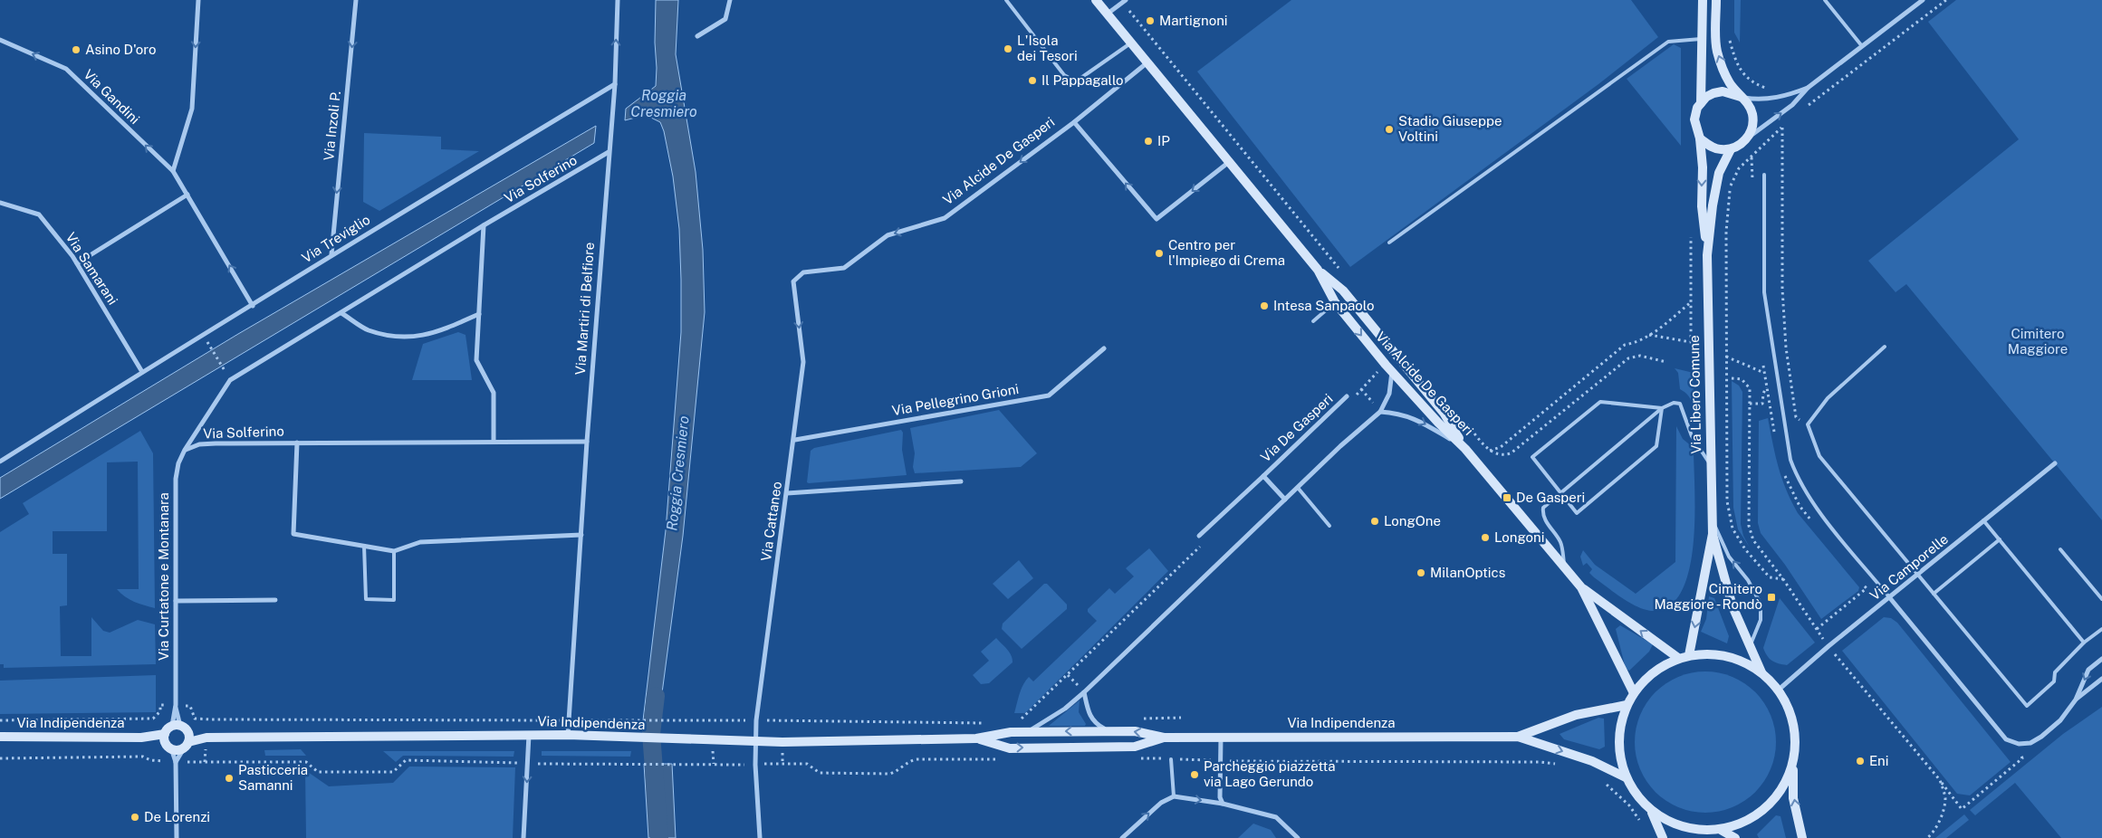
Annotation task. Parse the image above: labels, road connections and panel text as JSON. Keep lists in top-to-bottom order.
{
  "streets": {
    "street": [
      "Via Gandini",
      "Via Inzoli P.",
      "Via Alcide De Gasperi",
      "Via Solferino",
      "Via Treviglio",
      "Via Samarani",
      "Via Martiri di Belfiore",
      "Via Libero Comune",
      "Via Pellegrino Grioni",
      "Via De Gasperi",
      "Via Cattaneo",
      "Via Camporelle",
      "Via Curtatone e Montanara",
      "Via Indipendenza"
    ]
  },
  "crossings": [
    ["Via Gandini", "Via Treviglio"],
    ["Via Inzoli P.", "Via Treviglio"],
    ["Via Alcide De Gasperi", "Via Cattaneo"],
    ["Via Solferino", "Via Martiri di Belfiore"],
    ["Via Solferino", "Via Curtatone e Montanara"],
    ["Via Treviglio", "Via Samarani"],
    ["Via Treviglio", "Via Martiri di Belfiore"],
    ["Via Martiri di Belfiore", "Via Indipendenza"],
    ["Via Pellegrino Grioni", "Via Cattaneo"],
    ["Via Cattaneo", "Via Indipendenza"],
    ["Via Curtatone e Montanara", "Via Indipendenza"]
  ],
  "one_way": ["Via Gandini", "Via Inzoli P."],
  "water": ["Roggia Cresmiero"],
  "parks": ["Cimitero Maggiore"],
  "places": {
    "other": [
      "Martignoni",
      "L'Isola dei Tesori",
      "Asino D'oro",
      "Il Pappagallo",
      "Stadio Giuseppe Voltini",
      "IP",
      "Centro per l'Impiego di Crema",
      "Intesa Sanpaolo",
      "LongOne",
      "Longoni",
      "MilanOptics",
      "Eni",
      "Parcheggio piazzetta via Lago Gerundo",
      "Pasticceria Samanni",
      "De Lorenzi"
    ],
    "transit": ["De Gasperi", "Cimitero Maggiore - Rondò"]
  }
}
